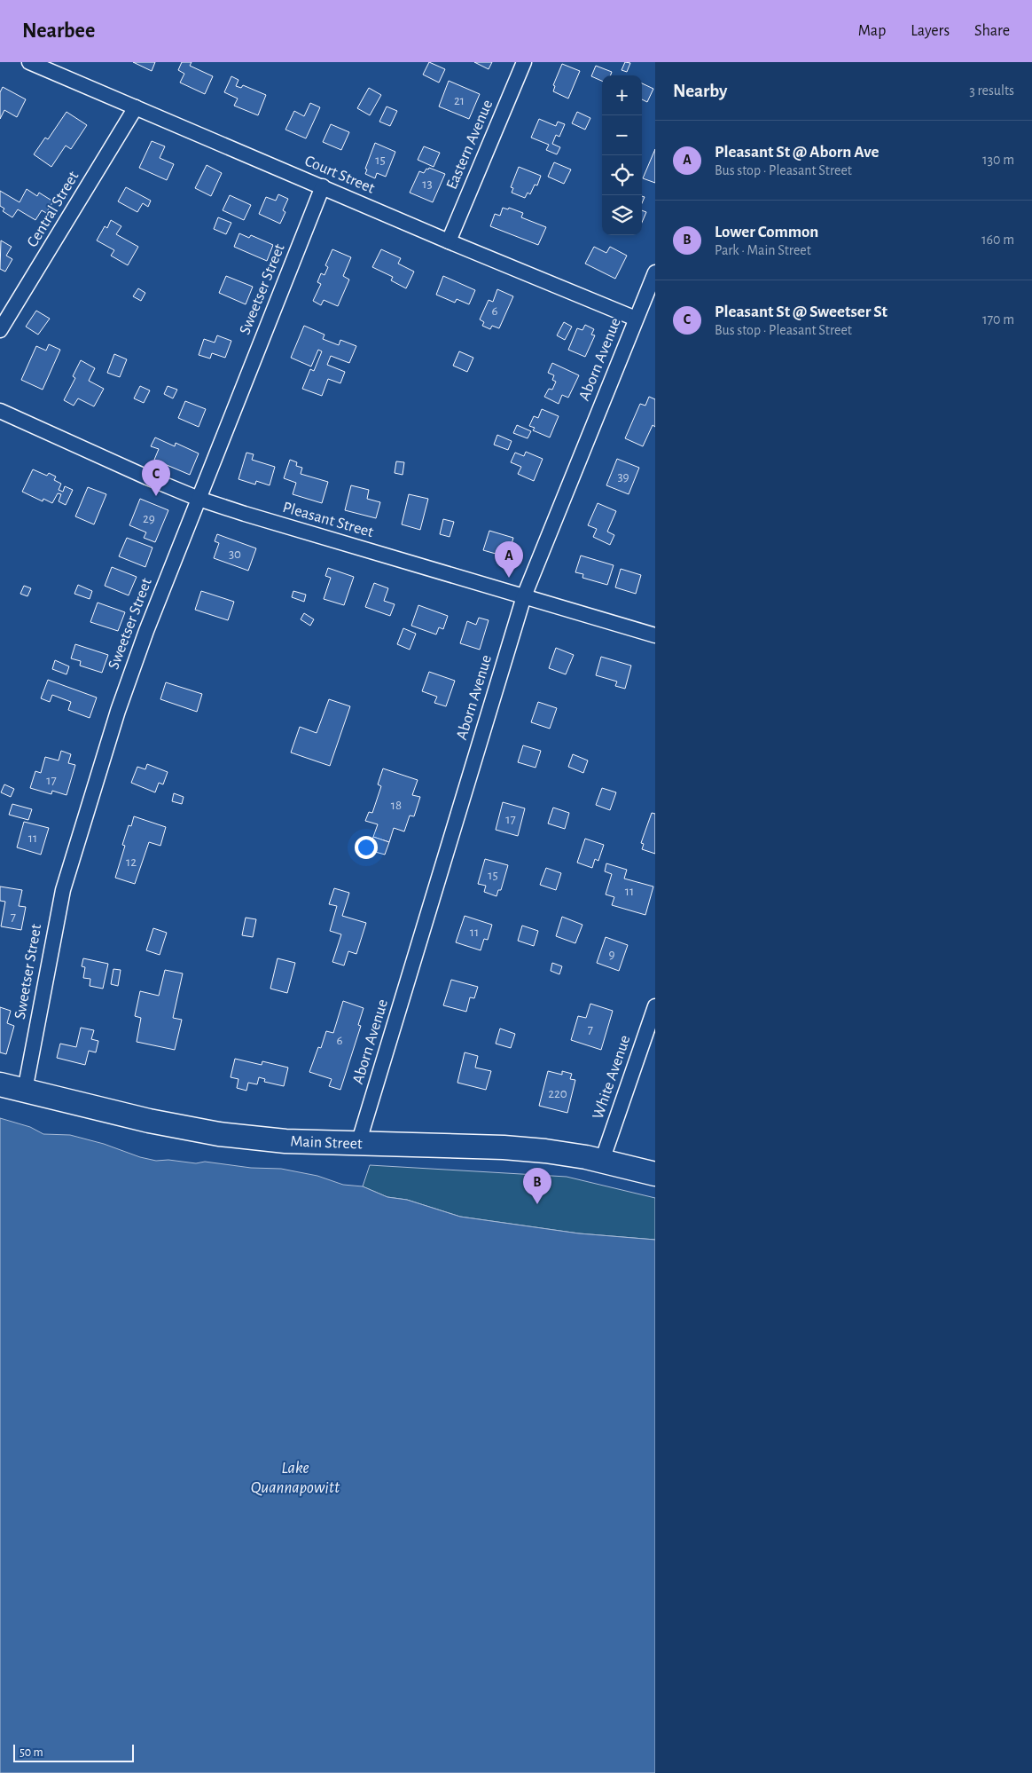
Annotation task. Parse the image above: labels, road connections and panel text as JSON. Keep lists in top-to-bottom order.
{
  "streets": {
    "main road": ["Main Street"],
    "street": [
      "Eastern Avenue",
      "Court Street",
      "Central Street",
      "Sweetser Street",
      "Aborn Avenue",
      "Pleasant Street",
      "White Avenue"
    ]
  },
  "crossings": [
    ["Eastern Avenue", "Court Street"],
    ["Court Street", "Central Street"],
    ["Court Street", "Sweetser Street"],
    ["Court Street", "Aborn Avenue"],
    ["Sweetser Street", "Pleasant Street"],
    ["Sweetser Street", "Main Street"],
    ["Aborn Avenue", "Pleasant Street"],
    ["Aborn Avenue", "Main Street"],
    ["White Avenue", "Main Street"]
  ],
  "water": ["Lake Quannapowitt"],
  "house_numbers": [
    "21",
    "15",
    "13",
    "6",
    "39",
    "29",
    "30",
    "17",
    "18",
    "17",
    "11",
    "12",
    "15",
    "11",
    "7",
    "11",
    "9",
    "7",
    "6",
    "220"
  ],
  "scale_bar": "50 m",
  "page": {
    "header": "Nearbee",
    "nav": ["Map", "Layers", "Share"],
    "heading": ["Nearby", "3 results"],
    "map_buttons": ["+", "−"],
    "list": [
      {
        "mark": "A",
        "name": "Pleasant St @ Aborn Ave",
        "note": "Bus stop · Pleasant Street",
        "value": "130 m"
      },
      {
        "mark": "B",
        "name": "Lower Common",
        "note": "Park · Main Street",
        "value": "160 m"
      },
      {
        "mark": "C",
        "name": "Pleasant St @ Sweetser St",
        "note": "Bus stop · Pleasant Street",
        "value": "170 m"
      }
    ],
    "pins": ["C", "A", "B"],
    "scale": "50 m"
  }
}
